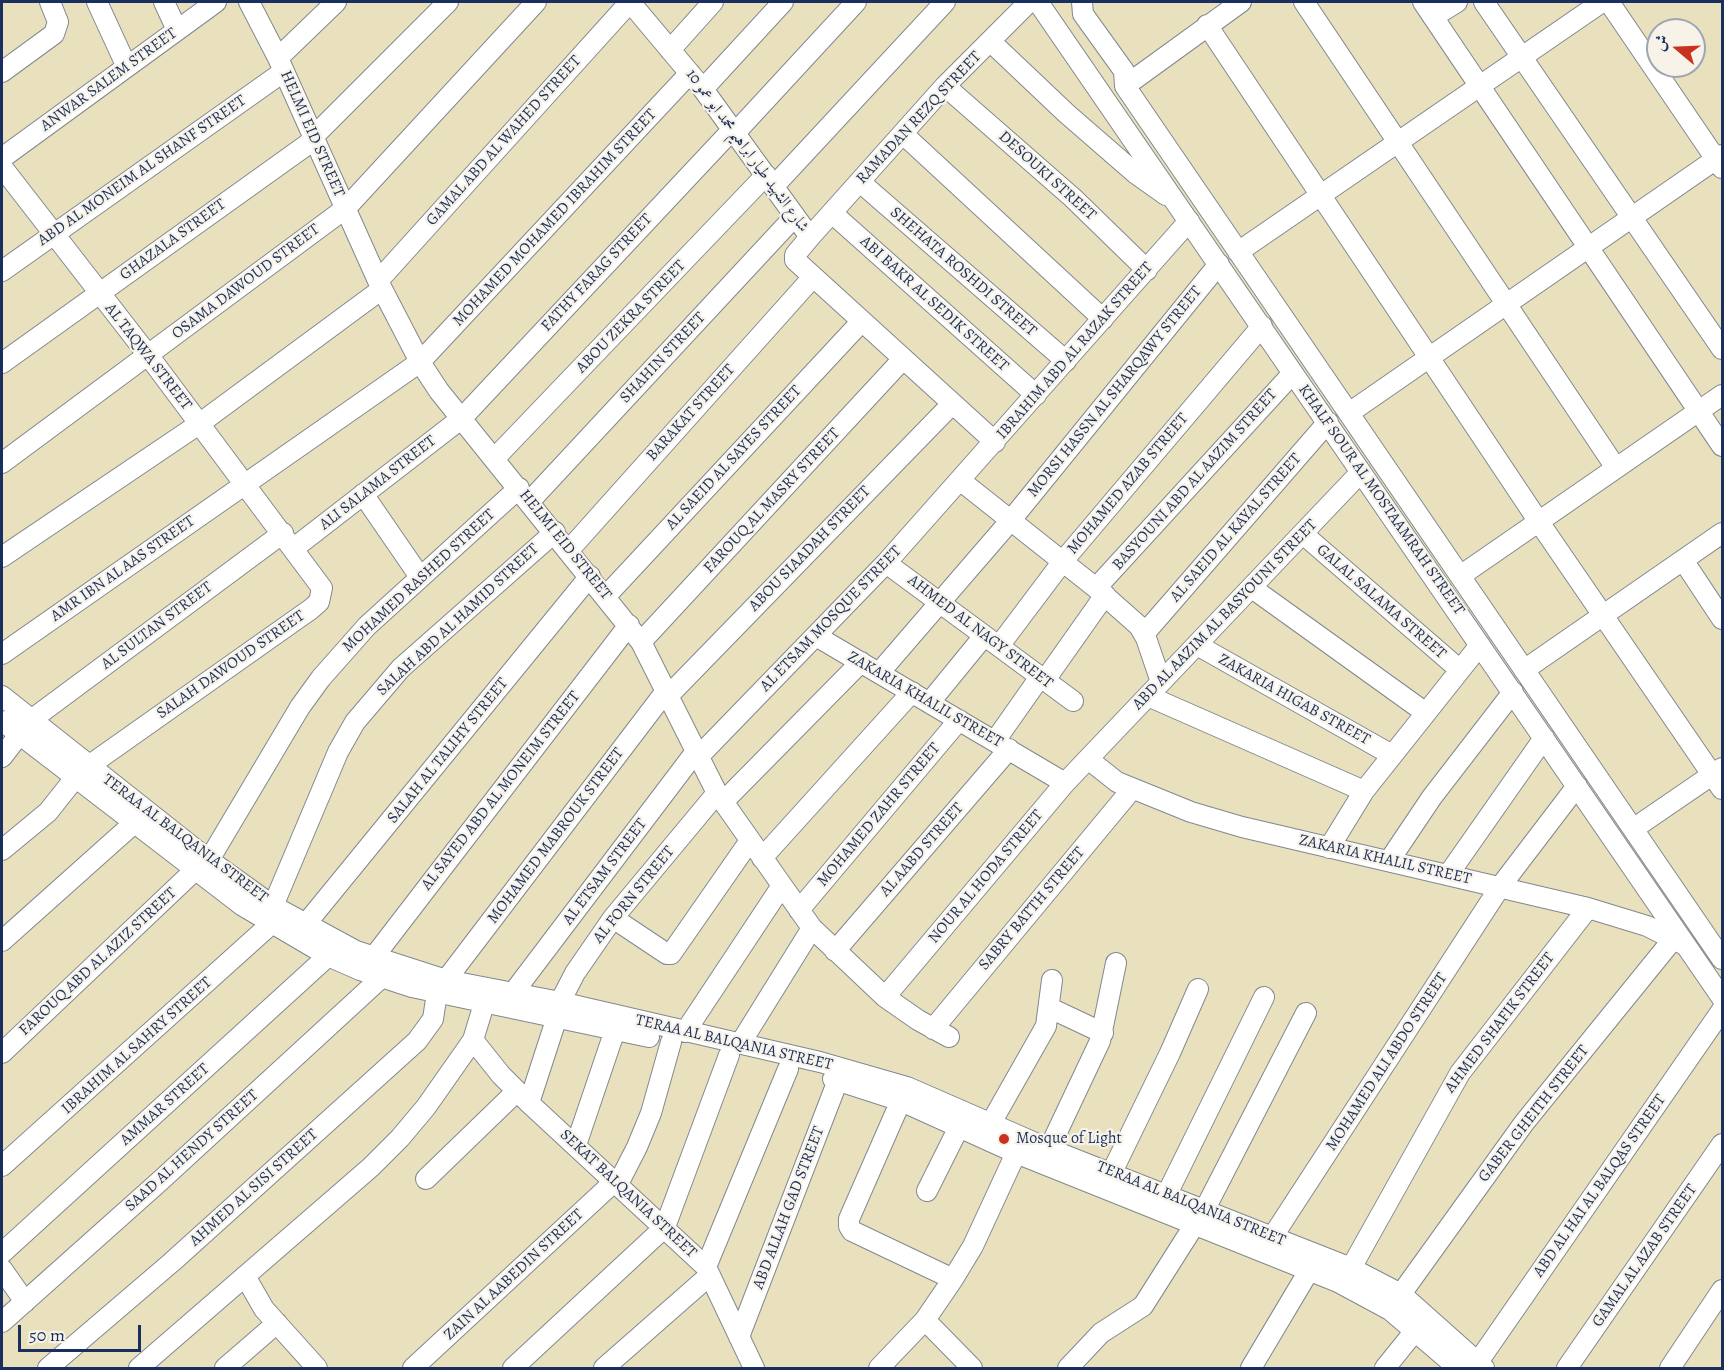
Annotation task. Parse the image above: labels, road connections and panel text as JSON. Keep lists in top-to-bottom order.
{
  "streets": {
    "street": [
      "ANWAR SALEM STREET",
      "RAMADAN REZQ STREET",
      "HELMI EID STREET",
      "GAMAL ABD AL WAHED STREET",
      "شارع الشهيد طيار ابراهيم محمد ابو عمو 10",
      "ABD AL MONEIM AL SHANF STREET",
      "DESOUKI STREET",
      "MOHAMED MOHAMED IBRAHIM STREET",
      "GHAZALA STREET",
      "SHEHATA ROSHDI STREET",
      "FATHY FARAG STREET",
      "OSAMA DAWOUD STREET",
      "ABI BAKR AL SEDIK STREET",
      "ABOU ZEKRA STREET",
      "IBRAHIM ABD AL RAZAK STREET",
      "AL TAQWA STREET",
      "SHAHIN STREET",
      "MORSI HASSN AL SHARQAWY STREET",
      "BARAKAT STREET",
      "AL SAEID AL SAYES STREET",
      "BASYOUNI ABD AL AAZIM STREET",
      "ALI SALAMA STREET",
      "MOHAMED AZAB STREET",
      "KHALF SOUR AL MOSTAAMRAH STREET",
      "FAROUQ AL MASRY STREET",
      "AL SAEID AL KAYAL STREET",
      "ABOU SIAADAH STREET",
      "AMR IBN AL AAS STREET",
      "MOHAMED RASHED STREET",
      "GALAL SALAMA STREET",
      "ABD AL AAZIM AL BASYOUNI STREET",
      "AL ETSAM MOSQUE STREET",
      "SALAH ABD AL HAMID STREET",
      "AL SULTAN STREET",
      "AHMED AL NAGY STREET",
      "SALAH DAWOUD STREET",
      "ZAKARIA KHALIL STREET",
      "ZAKARIA HIGAB STREET",
      "SALAH AL TALIHY STREET",
      "AL SAYED ABD AL MONEIM STREET",
      "MOHAMED ZAHR STREET",
      "MOHAMED MABROUK STREET",
      "TERAA AL BALQANIA STREET",
      "AL AABD STREET",
      "AL ETSAM STREET",
      "NOUR AL HODA STREET",
      "AL FORN STREET",
      "SABRY BATTH STREET",
      "FAROUQ ABD AL AZIZ STREET",
      "AHMED SHAFIK STREET",
      "IBRAHIM AL SAHRY STREET",
      "MOHAMED ALI ABDO STREET",
      "AMMAR STREET",
      "GABER GHEITH STREET",
      "SAAD AL HENDY STREET",
      "ABD AL HAI AL BALQAS STREET",
      "AHMED AL SISI STREET",
      "SEKAT BALQANIA STREET",
      "ABD ALLAH GAD STREET",
      "GAMAL AL AZAB STREET",
      "ZAIN AL AABEDIN STREET"
    ]
  },
  "crossings": [
    ["RAMADAN REZQ STREET", "شارع الشهيد طيار ابراهيم محمد ابو عمو 10"],
    ["RAMADAN REZQ STREET", "DESOUKI STREET"],
    ["RAMADAN REZQ STREET", "SHEHATA ROSHDI STREET"],
    ["RAMADAN REZQ STREET", "ABI BAKR AL SEDIK STREET"],
    ["HELMI EID STREET", "GAMAL ABD AL WAHED STREET"],
    ["HELMI EID STREET", "ABD AL MONEIM AL SHANF STREET"],
    ["HELMI EID STREET", "MOHAMED MOHAMED IBRAHIM STREET"],
    ["HELMI EID STREET", "GHAZALA STREET"],
    ["HELMI EID STREET", "FATHY FARAG STREET"],
    ["HELMI EID STREET", "OSAMA DAWOUD STREET"],
    ["HELMI EID STREET", "ABOU ZEKRA STREET"],
    ["HELMI EID STREET", "SHAHIN STREET"],
    ["HELMI EID STREET", "BARAKAT STREET"],
    ["HELMI EID STREET", "AL SAEID AL SAYES STREET"],
    ["HELMI EID STREET", "ALI SALAMA STREET"],
    ["HELMI EID STREET", "FAROUQ AL MASRY STREET"],
    ["HELMI EID STREET", "ABOU SIAADAH STREET"],
    ["HELMI EID STREET", "MOHAMED RASHED STREET"],
    ["HELMI EID STREET", "AL ETSAM MOSQUE STREET"],
    ["HELMI EID STREET", "SALAH ABD AL HAMID STREET"],
    ["HELMI EID STREET", "SALAH AL TALIHY STREET"],
    ["HELMI EID STREET", "AL SAYED ABD AL MONEIM STREET"],
    ["HELMI EID STREET", "MOHAMED ZAHR STREET"],
    ["HELMI EID STREET", "MOHAMED MABROUK STREET"],
    ["HELMI EID STREET", "AL AABD STREET"],
    ["HELMI EID STREET", "AL ETSAM STREET"],
    ["HELMI EID STREET", "NOUR AL HODA STREET"],
    ["HELMI EID STREET", "AL FORN STREET"],
    ["HELMI EID STREET", "SABRY BATTH STREET"],
    ["HELMI EID STREET", "ZAIN AL AABEDIN STREET"],
    ["GAMAL ABD AL WAHED STREET", "شارع الشهيد طيار ابراهيم محمد ابو عمو 10"],
    ["GAMAL ABD AL WAHED STREET", "AL TAQWA STREET"],
    ["شارع الشهيد طيار ابراهيم محمد ابو عمو 10", "MOHAMED MOHAMED IBRAHIM STREET"],
    ["شارع الشهيد طيار ابراهيم محمد ابو عمو 10", "FATHY FARAG STREET"],
    ["شارع الشهيد طيار ابراهيم محمد ابو عمو 10", "ABOU ZEKRA STREET"],
    ["شارع الشهيد طيار ابراهيم محمد ابو عمو 10", "IBRAHIM ABD AL RAZAK STREET"],
    ["شارع الشهيد طيار ابراهيم محمد ابو عمو 10", "SHAHIN STREET"],
    ["شارع الشهيد طيار ابراهيم محمد ابو عمو 10", "BARAKAT STREET"],
    ["شارع الشهيد طيار ابراهيم محمد ابو عمو 10", "AL SAEID AL SAYES STREET"],
    ["شارع الشهيد طيار ابراهيم محمد ابو عمو 10", "FAROUQ AL MASRY STREET"],
    ["شارع الشهيد طيار ابراهيم محمد ابو عمو 10", "ABOU SIAADAH STREET"],
    ["ABD AL MONEIM AL SHANF STREET", "AL TAQWA STREET"],
    ["DESOUKI STREET", "IBRAHIM ABD AL RAZAK STREET"],
    ["MOHAMED MOHAMED IBRAHIM STREET", "AL TAQWA STREET"],
    ["MOHAMED MOHAMED IBRAHIM STREET", "AMR IBN AL AAS STREET"],
    ["GHAZALA STREET", "AL TAQWA STREET"],
    ["SHEHATA ROSHDI STREET", "IBRAHIM ABD AL RAZAK STREET"],
    ["FATHY FARAG STREET", "ALI SALAMA STREET"],
    ["OSAMA DAWOUD STREET", "AL TAQWA STREET"],
    ["ABI BAKR AL SEDIK STREET", "IBRAHIM ABD AL RAZAK STREET"],
    ["IBRAHIM ABD AL RAZAK STREET", "KHALF SOUR AL MOSTAAMRAH STREET"],
    ["IBRAHIM ABD AL RAZAK STREET", "AL ETSAM MOSQUE STREET"],
    ["AL TAQWA STREET", "ALI SALAMA STREET"],
    ["AL TAQWA STREET", "AMR IBN AL AAS STREET"],
    ["AL TAQWA STREET", "AL SULTAN STREET"],
    ["AL TAQWA STREET", "SALAH DAWOUD STREET"],
    ["SHAHIN STREET", "MOHAMED RASHED STREET"],
    ["MORSI HASSN AL SHARQAWY STREET", "KHALF SOUR AL MOSTAAMRAH STREET"],
    ["MORSI HASSN AL SHARQAWY STREET", "AHMED AL NAGY STREET"],
    ["MORSI HASSN AL SHARQAWY STREET", "ZAKARIA KHALIL STREET"],
    ["BASYOUNI ABD AL AAZIM STREET", "KHALF SOUR AL MOSTAAMRAH STREET"],
    ["BASYOUNI ABD AL AAZIM STREET", "AHMED AL NAGY STREET"],
    ["BASYOUNI ABD AL AAZIM STREET", "AL AABD STREET"],
    ["ALI SALAMA STREET", "AL SULTAN STREET"],
    ["ALI SALAMA STREET", "SALAH DAWOUD STREET"],
    ["MOHAMED AZAB STREET", "KHALF SOUR AL MOSTAAMRAH STREET"],
    ["MOHAMED AZAB STREET", "AHMED AL NAGY STREET"],
    ["MOHAMED AZAB STREET", "ZAKARIA KHALIL STREET"],
    ["KHALF SOUR AL MOSTAAMRAH STREET", "AL SAEID AL KAYAL STREET"],
    ["KHALF SOUR AL MOSTAAMRAH STREET", "ABD AL AAZIM AL BASYOUNI STREET"],
    ["KHALF SOUR AL MOSTAAMRAH STREET", "ZAKARIA KHALIL STREET"],
    ["KHALF SOUR AL MOSTAAMRAH STREET", "GABER GHEITH STREET"],
    ["ABOU SIAADAH STREET", "MOHAMED MABROUK STREET"],
    ["MOHAMED RASHED STREET", "TERAA AL BALQANIA STREET"],
    ["MOHAMED RASHED STREET", "FAROUQ ABD AL AZIZ STREET"],
    ["GALAL SALAMA STREET", "ABD AL AAZIM AL BASYOUNI STREET"],
    ["ABD AL AAZIM AL BASYOUNI STREET", "ZAKARIA KHALIL STREET"],
    ["ABD AL AAZIM AL BASYOUNI STREET", "ZAKARIA HIGAB STREET"],
    ["ABD AL AAZIM AL BASYOUNI STREET", "NOUR AL HODA STREET"],
    ["AL ETSAM MOSQUE STREET", "AHMED AL NAGY STREET"],
    ["AL ETSAM MOSQUE STREET", "ZAKARIA KHALIL STREET"],
    ["AL ETSAM MOSQUE STREET", "AL ETSAM STREET"],
    ["SALAH ABD AL HAMID STREET", "TERAA AL BALQANIA STREET"],
    ["SALAH ABD AL HAMID STREET", "IBRAHIM AL SAHRY STREET"],
    ["AL SULTAN STREET", "SALAH DAWOUD STREET"],
    ["AL SULTAN STREET", "TERAA AL BALQANIA STREET"],
    ["AHMED AL NAGY STREET", "AL AABD STREET"],
    ["SALAH DAWOUD STREET", "TERAA AL BALQANIA STREET"],
    ["ZAKARIA KHALIL STREET", "MOHAMED ZAHR STREET"],
    ["ZAKARIA KHALIL STREET", "AL AABD STREET"],
    ["ZAKARIA KHALIL STREET", "NOUR AL HODA STREET"],
    ["ZAKARIA KHALIL STREET", "AL FORN STREET"],
    ["ZAKARIA KHALIL STREET", "SABRY BATTH STREET"],
    ["ZAKARIA KHALIL STREET", "AHMED SHAFIK STREET"],
    ["ZAKARIA KHALIL STREET", "MOHAMED ALI ABDO STREET"],
    ["ZAKARIA KHALIL STREET", "GABER GHEITH STREET"],
    ["SALAH AL TALIHY STREET", "TERAA AL BALQANIA STREET"],
    ["AL SAYED ABD AL MONEIM STREET", "TERAA AL BALQANIA STREET"],
    ["MOHAMED MABROUK STREET", "TERAA AL BALQANIA STREET"],
    ["MOHAMED MABROUK STREET", "AHMED AL SISI STREET"],
    ["TERAA AL BALQANIA STREET", "AL ETSAM STREET"],
    ["TERAA AL BALQANIA STREET", "AL FORN STREET"],
    ["TERAA AL BALQANIA STREET", "FAROUQ ABD AL AZIZ STREET"],
    ["TERAA AL BALQANIA STREET", "AHMED SHAFIK STREET"],
    ["TERAA AL BALQANIA STREET", "IBRAHIM AL SAHRY STREET"],
    ["TERAA AL BALQANIA STREET", "MOHAMED ALI ABDO STREET"],
    ["TERAA AL BALQANIA STREET", "AMMAR STREET"],
    ["TERAA AL BALQANIA STREET", "GABER GHEITH STREET"],
    ["TERAA AL BALQANIA STREET", "SAAD AL HENDY STREET"],
    ["TERAA AL BALQANIA STREET", "ABD AL HAI AL BALQAS STREET"],
    ["TERAA AL BALQANIA STREET", "AHMED AL SISI STREET"],
    ["TERAA AL BALQANIA STREET", "ABD ALLAH GAD STREET"],
    ["TERAA AL BALQANIA STREET", "ZAIN AL AABEDIN STREET"],
    ["AL FORN STREET", "SEKAT BALQANIA STREET"],
    ["SEKAT BALQANIA STREET", "ABD ALLAH GAD STREET"],
    ["SEKAT BALQANIA STREET", "ZAIN AL AABEDIN STREET"]
  ],
  "places": ["Mosque of Light"],
  "scale_bar": "50 m",
  "north": "left"
}
